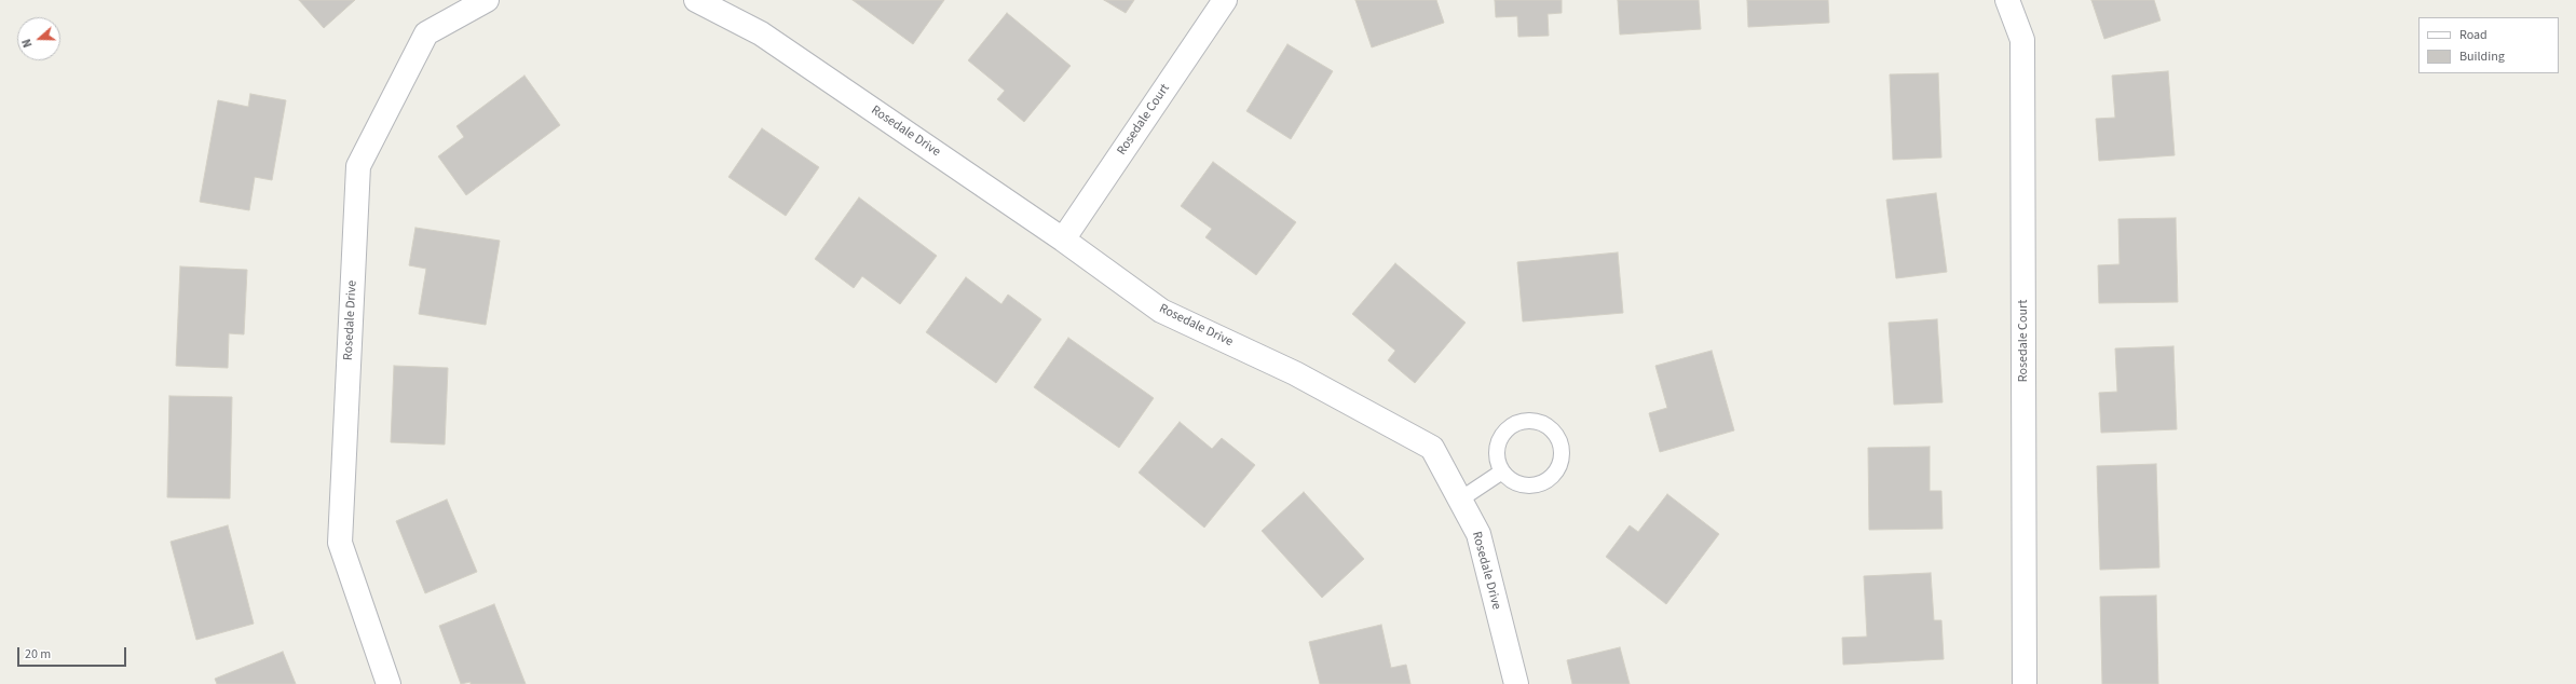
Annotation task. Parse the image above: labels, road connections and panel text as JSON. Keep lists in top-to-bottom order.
{
  "streets": {
    "street": ["Rosedale Court", "Rosedale Drive"]
  },
  "crossings": [
    ["Rosedale Court", "Rosedale Drive"]
  ],
  "legend": ["Road", "Building"],
  "scale_bar": "20 m",
  "north": "left"
}
